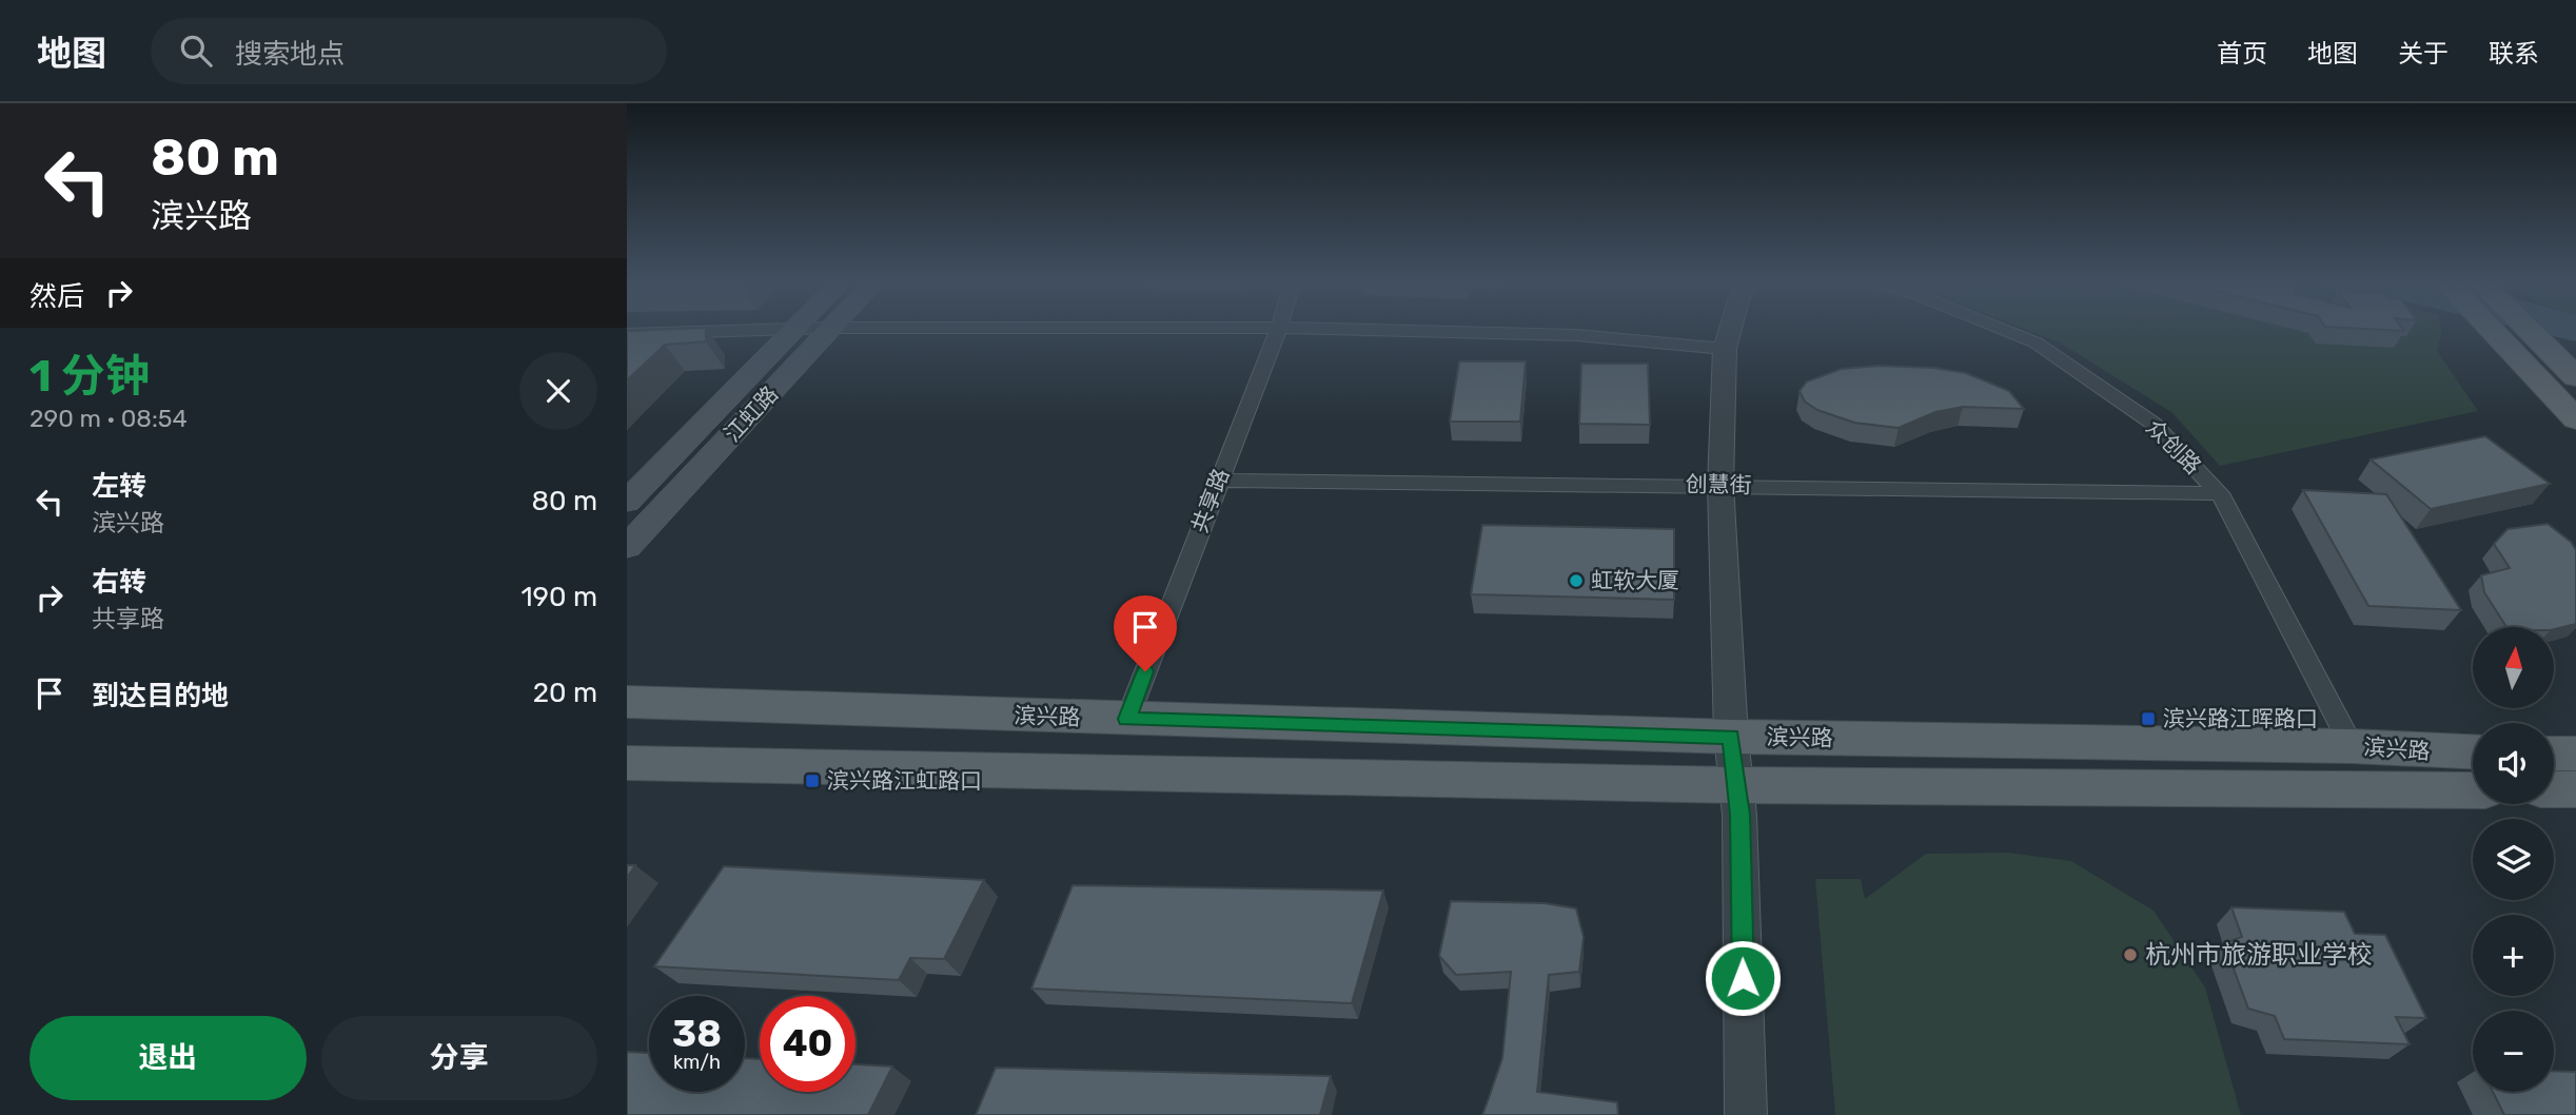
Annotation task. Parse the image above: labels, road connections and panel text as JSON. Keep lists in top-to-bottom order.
{
  "streets": {
    "main road": ["江虹路", "滨兴路"],
    "street": ["众创路", "创慧街", "共享路"]
  },
  "crossings": [
    ["众创路", "创慧街"],
    ["众创路", "滨兴路"],
    ["创慧街", "共享路"],
    ["共享路", "滨兴路"]
  ],
  "places": {
    "other": ["虹软大厦", "杭州市旅游职业学校"],
    "transit": ["滨兴路江晖路口", "滨兴路江虹路口"]
  },
  "north": "top",
  "page": {
    "header": "地图",
    "search": "搜索地点",
    "nav": [
      "首页",
      "地图",
      "关于",
      "联系"
    ],
    "turn": ["80 m", "滨兴路"],
    "then": "然后",
    "heading": ["1 分钟", "290 m · 08:54"],
    "list": [
      {
        "name": "左转",
        "note": "滨兴路",
        "value": "80 m"
      },
      {
        "name": "右转",
        "note": "共享路",
        "value": "190 m"
      },
      {
        "name": "到达目的地",
        "value": "20 m"
      }
    ],
    "map_buttons": ["+", "−"],
    "speed": "38 km/h",
    "limit": "40",
    "buttons": ["退出", "分享"]
  }
}
